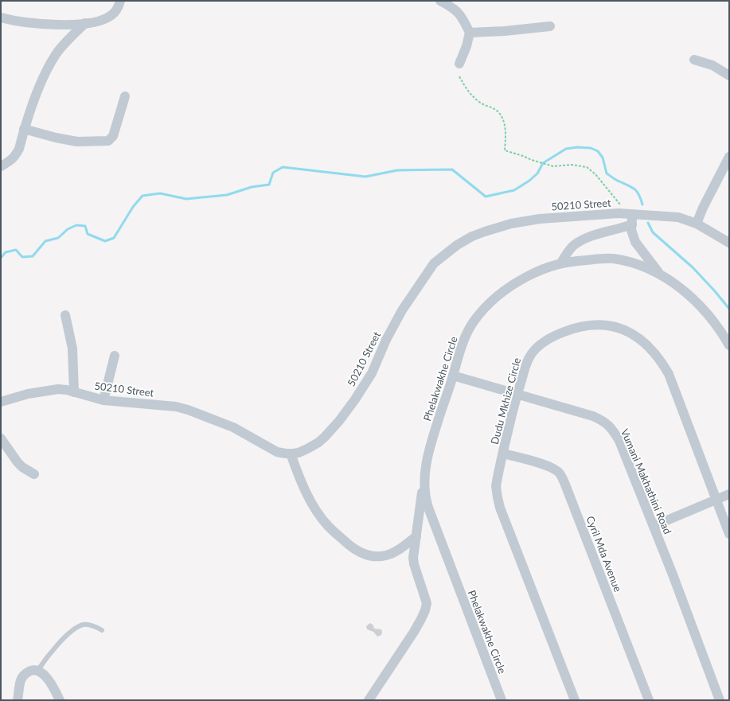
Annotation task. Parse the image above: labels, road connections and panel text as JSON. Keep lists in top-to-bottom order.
{
  "streets": {
    "street": [
      "50210 Street",
      "Phelakwakhe Circle",
      "Dudu Mkhize Circle",
      "Vumani Makhathini Road",
      "Cyril Mda Avenue"
    ]
  },
  "crossings": [
    ["Phelakwakhe Circle", "Vumani Makhathini Road"],
    ["Dudu Mkhize Circle", "Vumani Makhathini Road"],
    ["Dudu Mkhize Circle", "Cyril Mda Avenue"]
  ]
}
